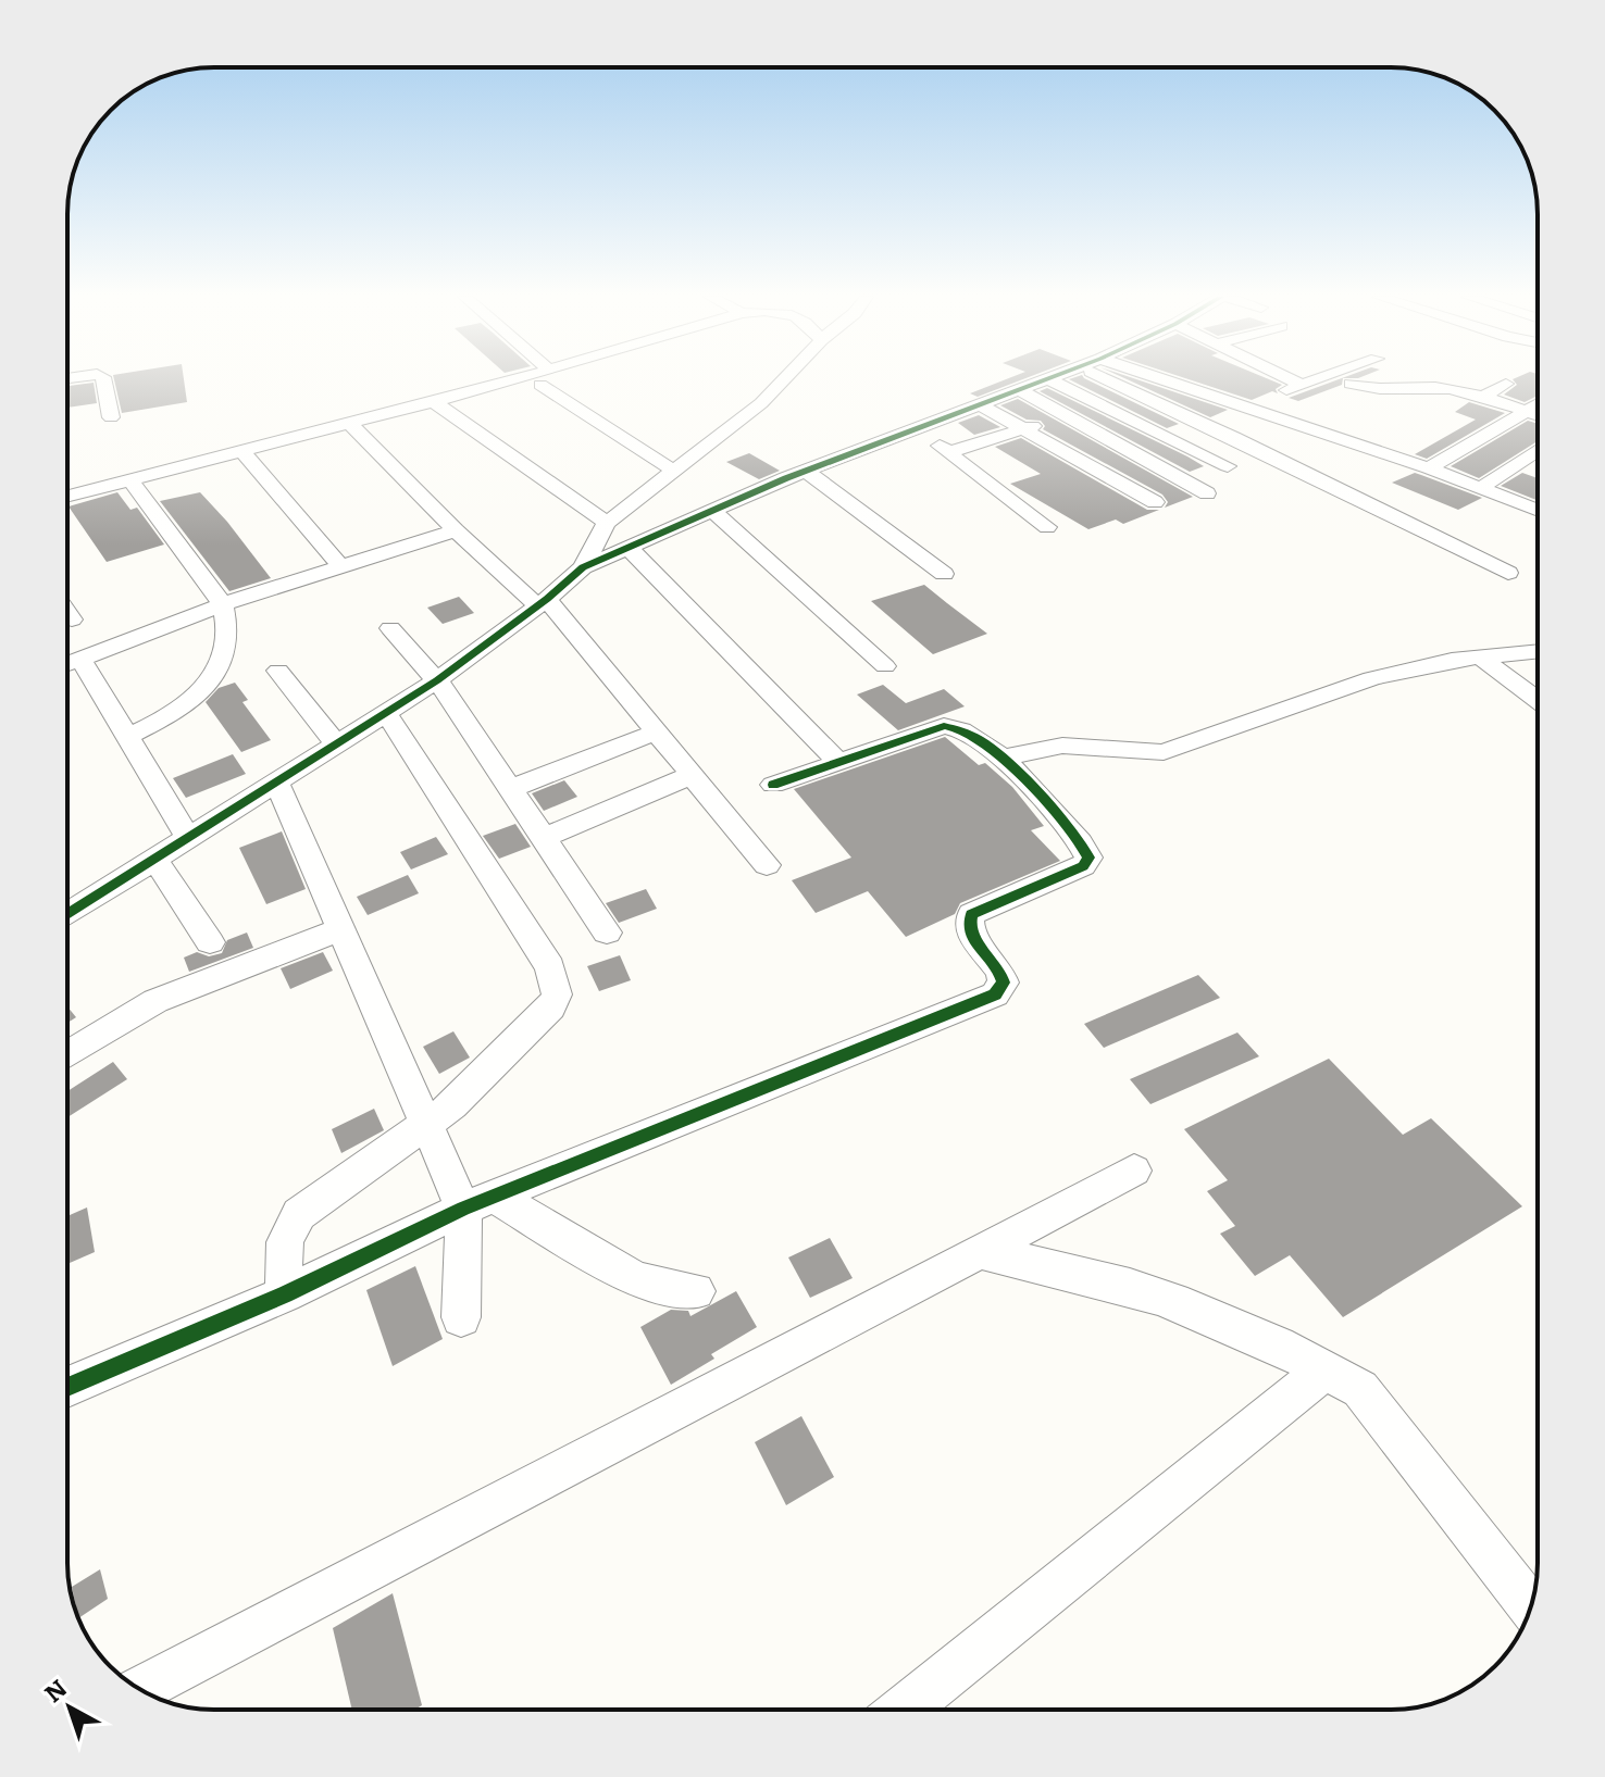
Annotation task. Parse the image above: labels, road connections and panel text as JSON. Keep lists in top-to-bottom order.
{
  "north": "top left"
}
